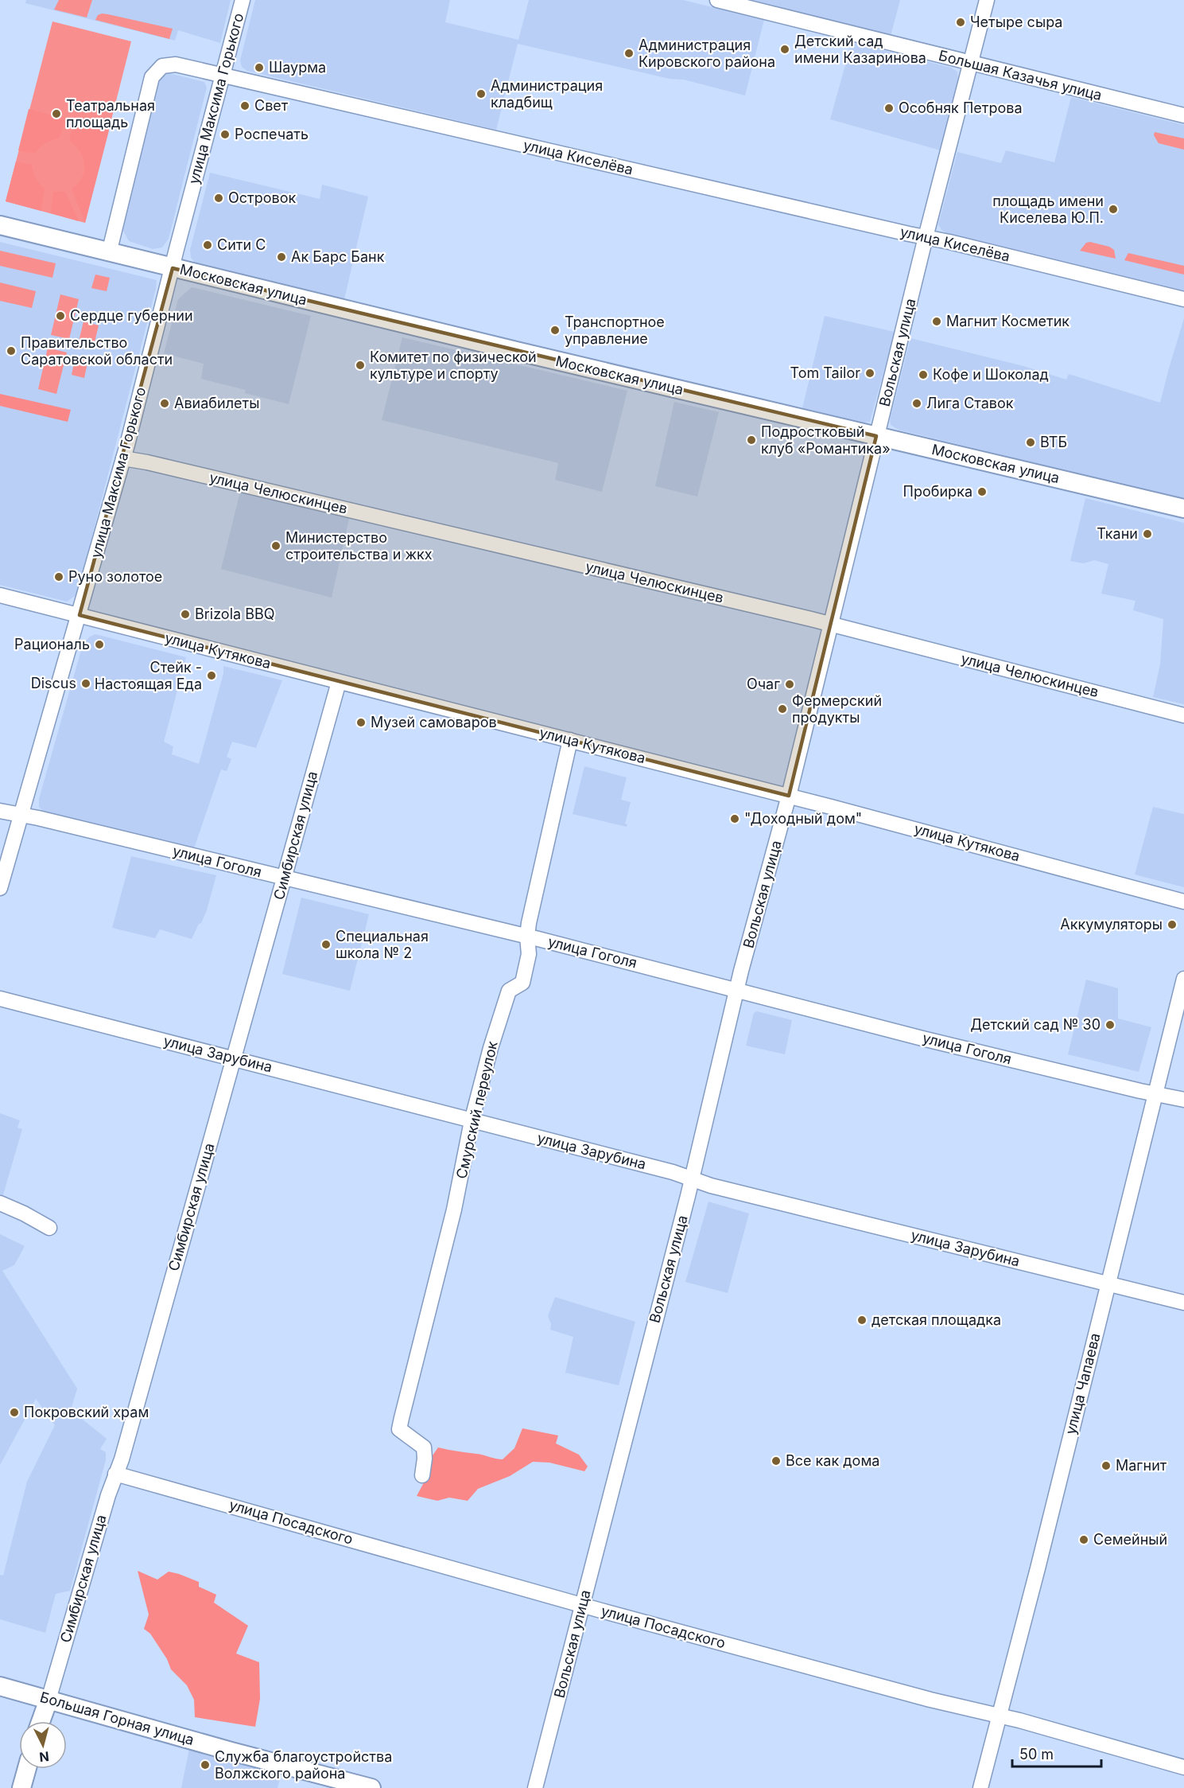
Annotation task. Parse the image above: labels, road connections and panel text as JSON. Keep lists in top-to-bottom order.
{
  "streets": {
    "main road": ["Московская улица", "Симбирская улица", "Большая Горная улица"],
    "street": [
      "Большая Казачья улица",
      "улица Максима Горького",
      "улица Киселёва",
      "Вольская улица",
      "улица Челюскинцев",
      "улица Кутякова",
      "улица Гоголя",
      "улица Зарубина",
      "Смурский переулок",
      "улица Чапаева",
      "улица Посадского"
    ]
  },
  "crossings": [
    ["Большая Казачья улица", "Вольская улица"],
    ["улица Максима Горького", "улица Киселёва"],
    ["улица Максима Горького", "Московская улица"],
    ["улица Максима Горького", "улица Челюскинцев"],
    ["улица Максима Горького", "улица Кутякова"],
    ["улица Максима Горького", "улица Гоголя"],
    ["улица Киселёва", "Московская улица"],
    ["улица Киселёва", "Вольская улица"],
    ["Московская улица", "Вольская улица"],
    ["Вольская улица", "улица Челюскинцев"],
    ["Вольская улица", "улица Кутякова"],
    ["Вольская улица", "улица Гоголя"],
    ["Вольская улица", "улица Зарубина"],
    ["Вольская улица", "улица Посадского"],
    ["улица Кутякова", "Симбирская улица"],
    ["улица Кутякова", "Смурский переулок"],
    ["Симбирская улица", "улица Гоголя"],
    ["Симбирская улица", "улица Зарубина"],
    ["Симбирская улица", "улица Посадского"],
    ["Симбирская улица", "Большая Горная улица"],
    ["улица Гоголя", "Смурский переулок"],
    ["улица Гоголя", "улица Чапаева"],
    ["улица Зарубина", "Смурский переулок"],
    ["улица Зарубина", "улица Чапаева"],
    ["улица Чапаева", "улица Посадского"]
  ],
  "places": [
    "Четыре сыра",
    "Детский сад имени Казаринова",
    "Администрация Кировского района",
    "Шаурма",
    "Администрация кладбищ",
    "Свет",
    "Особняк Петрова",
    "Театральная площадь",
    "Роспечать",
    "Островок",
    "площадь имени Киселева Ю.П.",
    "Сити С",
    "Ак Барс Банк",
    "Сердце губернии",
    "Магнит Косметик",
    "Транспортное управление",
    "Правительство Саратовской области",
    "Комитет по физической культуре и спорту",
    "Tom Tailor",
    "Кофе и Шоколад",
    "Авиабилеты",
    "Лига Ставок",
    "Подростковый клуб «Романтика»",
    "ВТБ",
    "Пробирка",
    "Ткани",
    "Министерство строительства и жкх",
    "Руно золотое",
    "Brizola BBQ",
    "Рациональ",
    "Стейк - Настоящая Еда",
    "Discus",
    "Очаг",
    "Фермерский продукты",
    "Музей самоваров",
    "\"Доходный дом\"",
    "Аккумуляторы",
    "Специальная школа № 2",
    "Детский сад № 30",
    "детская площадка",
    "Покровский храм",
    "Все как дома",
    "Магнит",
    "Семейный",
    "Служба благоустройства Волжского района"
  ],
  "scale_bar": "50 m",
  "north": "bottom"
}
